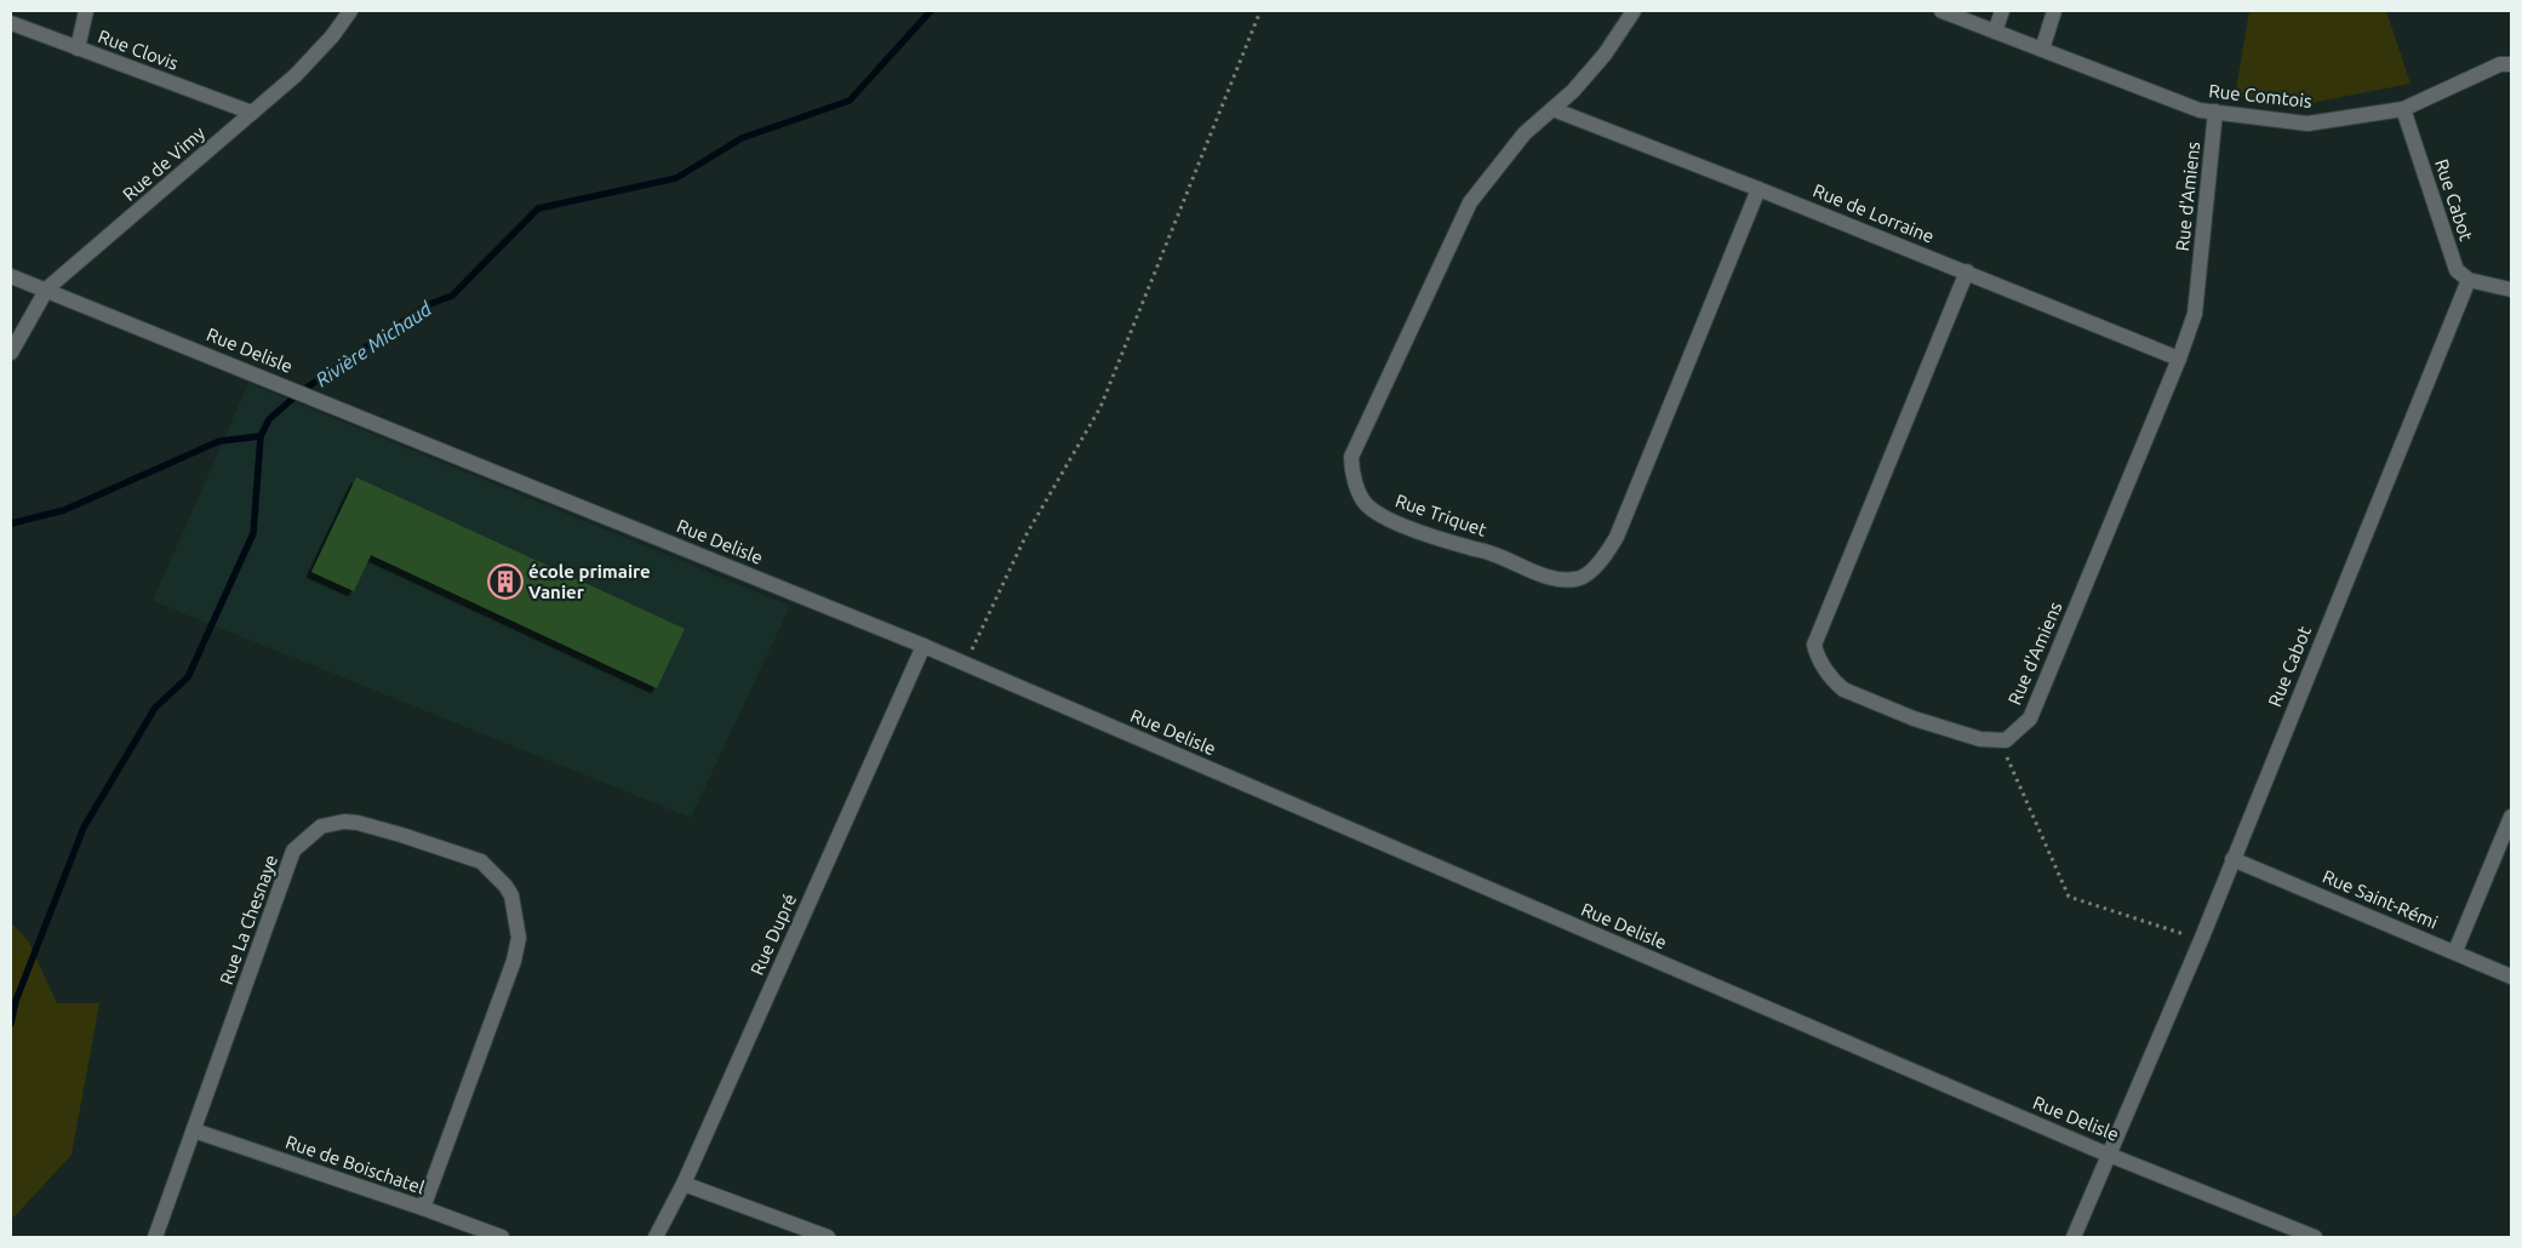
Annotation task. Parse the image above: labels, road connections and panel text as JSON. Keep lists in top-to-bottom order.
{
  "streets": {
    "street": [
      "Rue Clovis",
      "Rue Comtois",
      "Rue de Vimy",
      "Rue d'Amiens",
      "Rue Cabot",
      "Rue de Lorraine",
      "Rue Delisle",
      "Rue Triquet",
      "Rue Saint-Rémi",
      "Rue La Chesnaye",
      "Rue Dupré",
      "Rue de Boischatel"
    ]
  },
  "crossings": [
    ["Rue Clovis", "Rue de Vimy"],
    ["Rue Comtois", "Rue d'Amiens"],
    ["Rue Comtois", "Rue Cabot"],
    ["Rue de Vimy", "Rue Delisle"],
    ["Rue d'Amiens", "Rue de Lorraine"],
    ["Rue Cabot", "Rue Delisle"],
    ["Rue Cabot", "Rue Saint-Rémi"],
    ["Rue de Lorraine", "Rue Triquet"],
    ["Rue Delisle", "Rue Dupré"],
    ["Rue La Chesnaye", "Rue de Boischatel"]
  ],
  "water": ["Rivière Michaud"],
  "places": {
    "building": ["école primaire Vanier"]
  }
}
